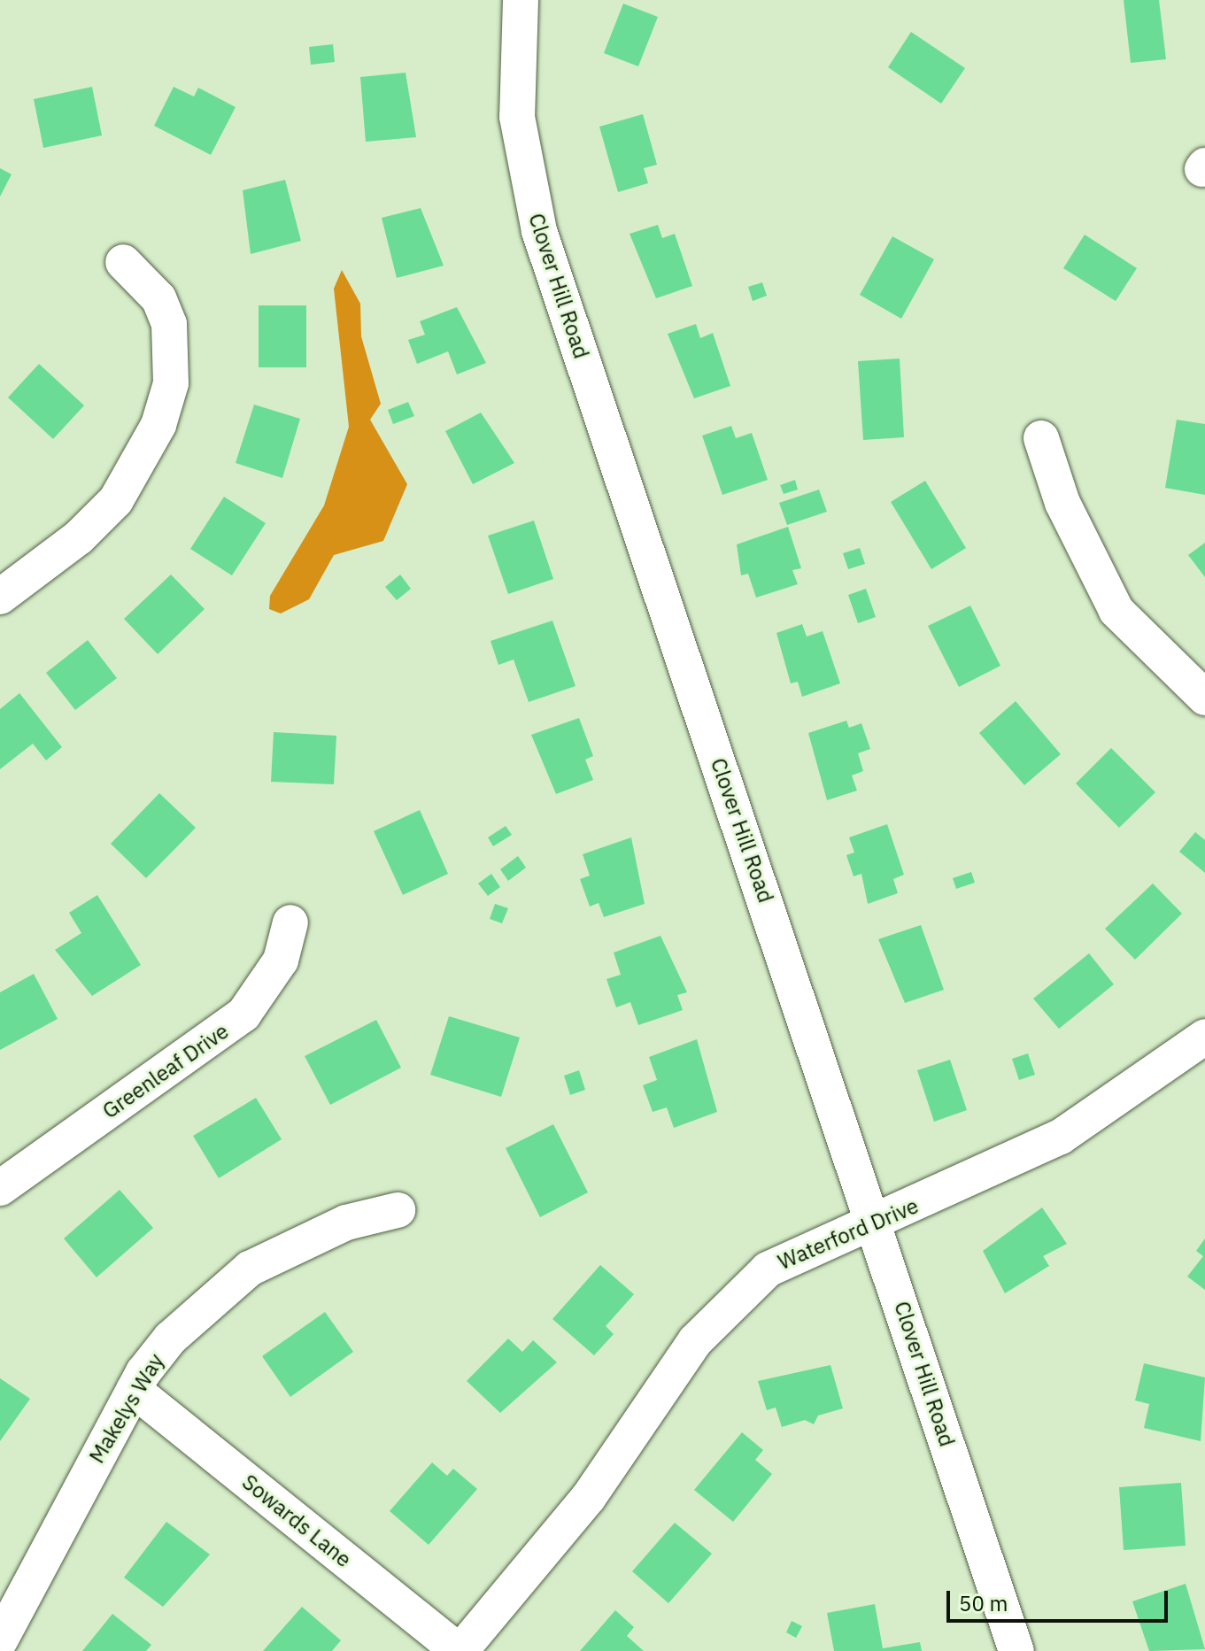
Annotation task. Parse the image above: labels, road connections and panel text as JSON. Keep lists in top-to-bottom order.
{
  "streets": {
    "street": [
      "Clover Hill Road",
      "Greenleaf Drive",
      "Waterford Drive",
      "Makelys Way",
      "Sowards Lane"
    ]
  },
  "crossings": [
    ["Clover Hill Road", "Waterford Drive"],
    ["Waterford Drive", "Sowards Lane"],
    ["Makelys Way", "Sowards Lane"]
  ],
  "scale_bar": "50 m"
}
